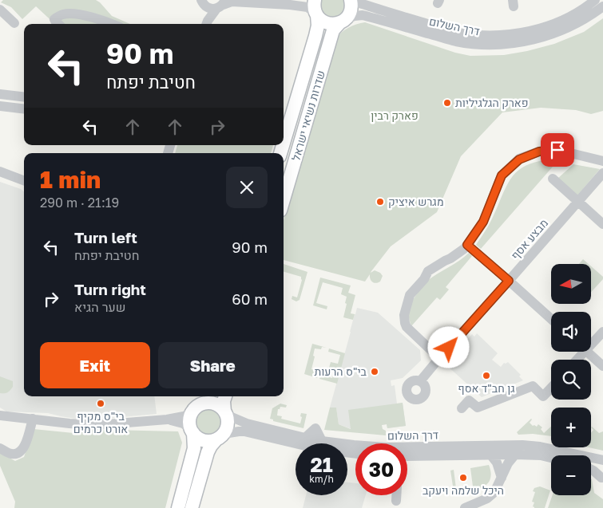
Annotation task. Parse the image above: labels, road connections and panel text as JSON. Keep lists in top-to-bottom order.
{
  "streets": {
    "main road": ["שדרות נשיאי ישראל"],
    "street": ["דרך השלום", "מבצע אסף"]
  },
  "crossings": [
    ["דרך השלום", "שדרות נשיאי ישראל"]
  ],
  "parks": ["פארק רבין"],
  "places": [
    "פארק הגלגיליות",
    "מגרש איציק",
    "בי\"ס הרעות",
    "גן חב\"ד אסף",
    "בי\"ס מקיף אורט כרמים",
    "היכל שלמה ויעקב"
  ],
  "north": "left",
  "page": {
    "turn": ["90 m", "חטיבת יפתח"],
    "heading": ["1 min", "290 m · 21:19"],
    "list": [
      {
        "name": "Turn left",
        "note": "חטיבת יפתח",
        "value": "90 m"
      },
      {
        "name": "Turn right",
        "note": "שער הגיא",
        "value": "60 m"
      }
    ],
    "map_buttons": ["+", "−"],
    "buttons": ["Exit", "Share"],
    "speed": "21 km/h",
    "limit": "30"
  }
}
